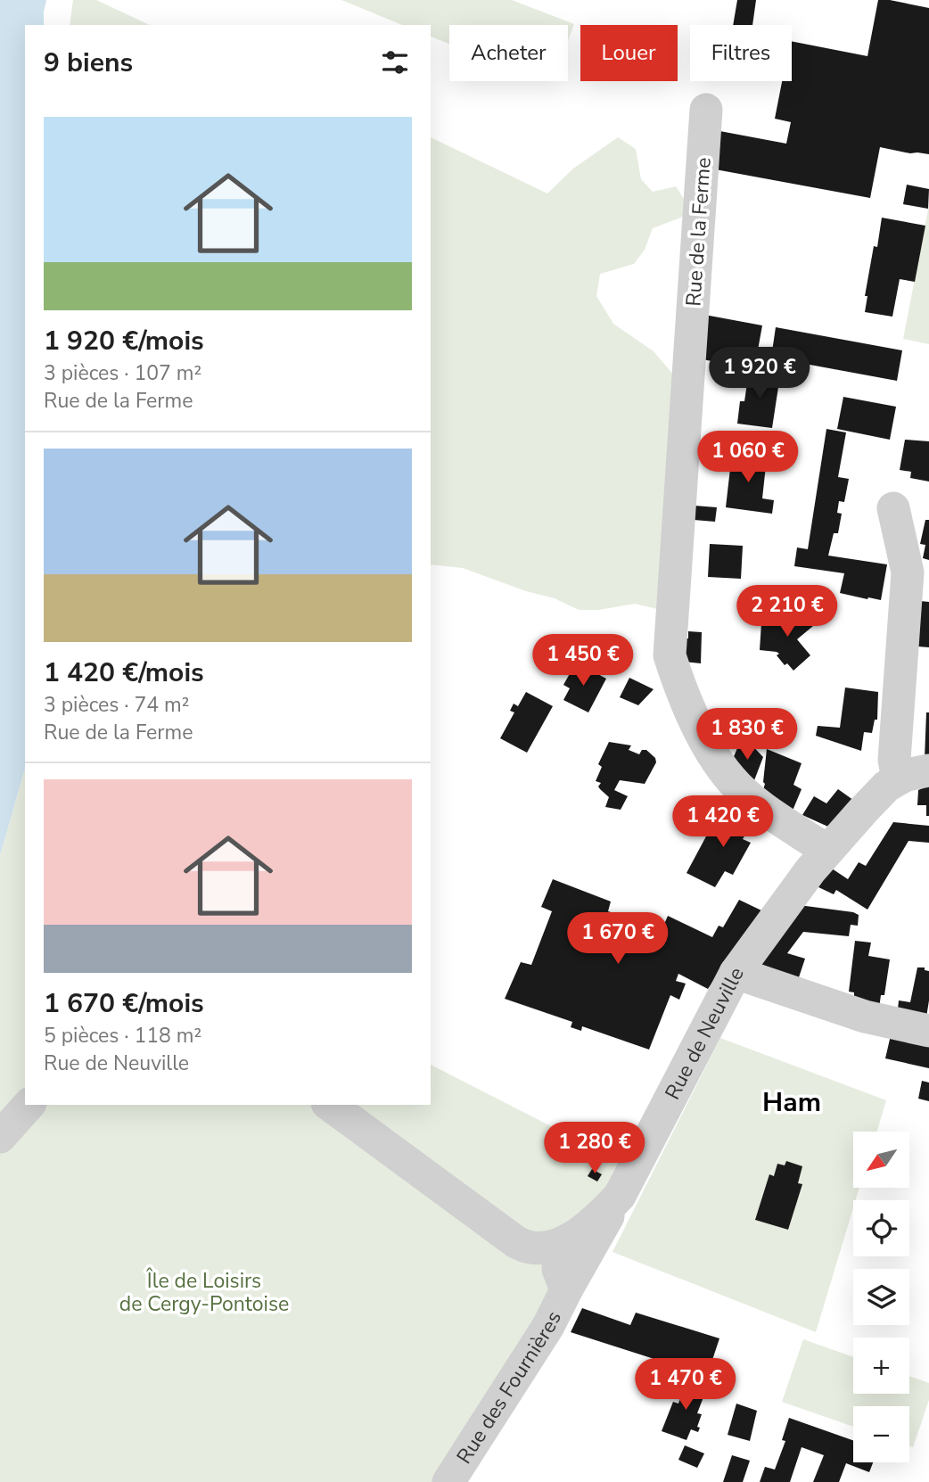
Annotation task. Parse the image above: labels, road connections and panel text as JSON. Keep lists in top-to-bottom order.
{
  "streets": {
    "street": ["Rue de la Ferme", "Rue de Neuville", "Rue des Fournières"]
  },
  "crossings": [
    ["Rue de la Ferme", "Rue de Neuville"],
    ["Rue de Neuville", "Rue des Fournières"]
  ],
  "districts": ["Ham"],
  "parks": ["Île de Loisirs de Cergy-Pontoise"],
  "north": "bottom left",
  "page": {
    "chip": ["Acheter", "Louer", "Filtres"],
    "heading": "9 biens",
    "list": [
      {
        "name": "1 920 €/mois",
        "note": "3 pièces · 107 m² · Rue de la Ferme"
      },
      {
        "name": "1 420 €/mois",
        "note": "3 pièces · 74 m² · Rue de la Ferme"
      },
      {
        "name": "1 670 €/mois",
        "note": "5 pièces · 118 m² · Rue de Neuville"
      }
    ],
    "price": [
      "1 920 €",
      "1 060 €",
      "2 210 €",
      "1 450 €",
      "1 830 €",
      "1 420 €",
      "1 670 €",
      "1 280 €",
      "1 470 €"
    ],
    "map_buttons": ["+", "−"]
  }
}
